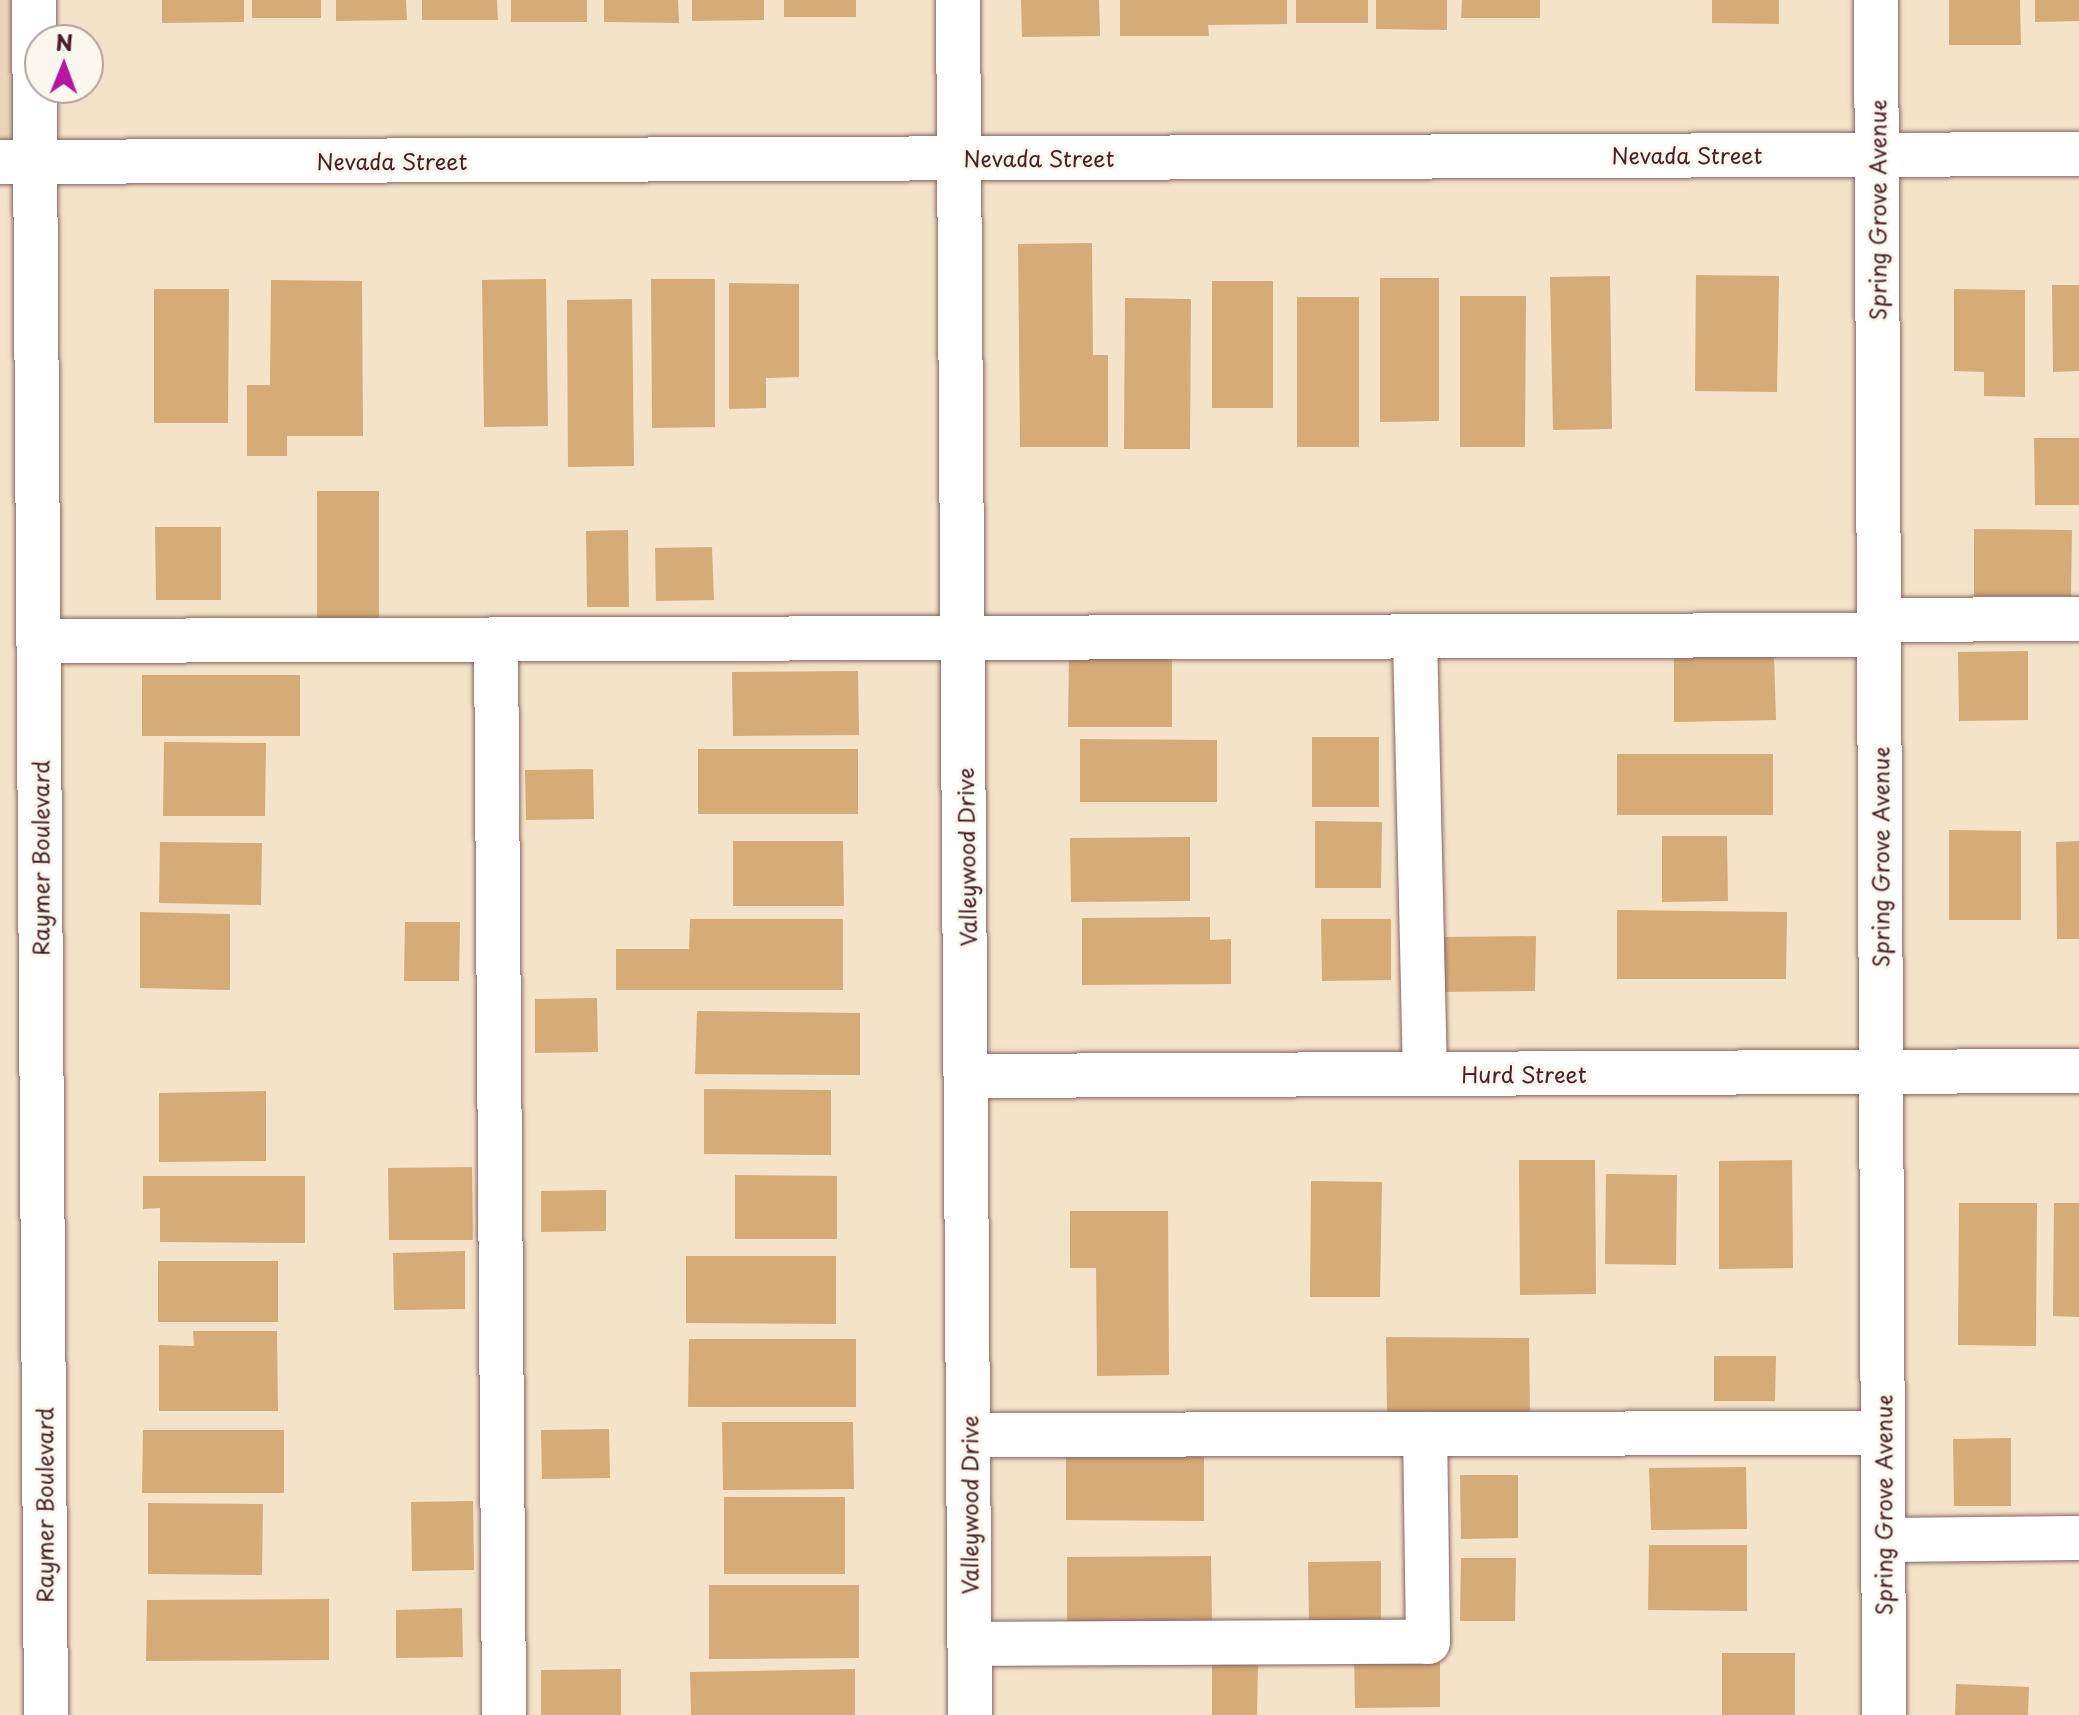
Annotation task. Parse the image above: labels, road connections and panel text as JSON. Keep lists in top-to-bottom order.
{
  "streets": {
    "street": [
      "Nevada Street",
      "Spring Grove Avenue",
      "Valleywood Drive",
      "Raymer Boulevard",
      "Hurd Street"
    ]
  },
  "crossings": [
    ["Nevada Street", "Spring Grove Avenue"],
    ["Nevada Street", "Valleywood Drive"],
    ["Nevada Street", "Raymer Boulevard"],
    ["Spring Grove Avenue", "Hurd Street"],
    ["Valleywood Drive", "Hurd Street"]
  ],
  "north": "top"
}
